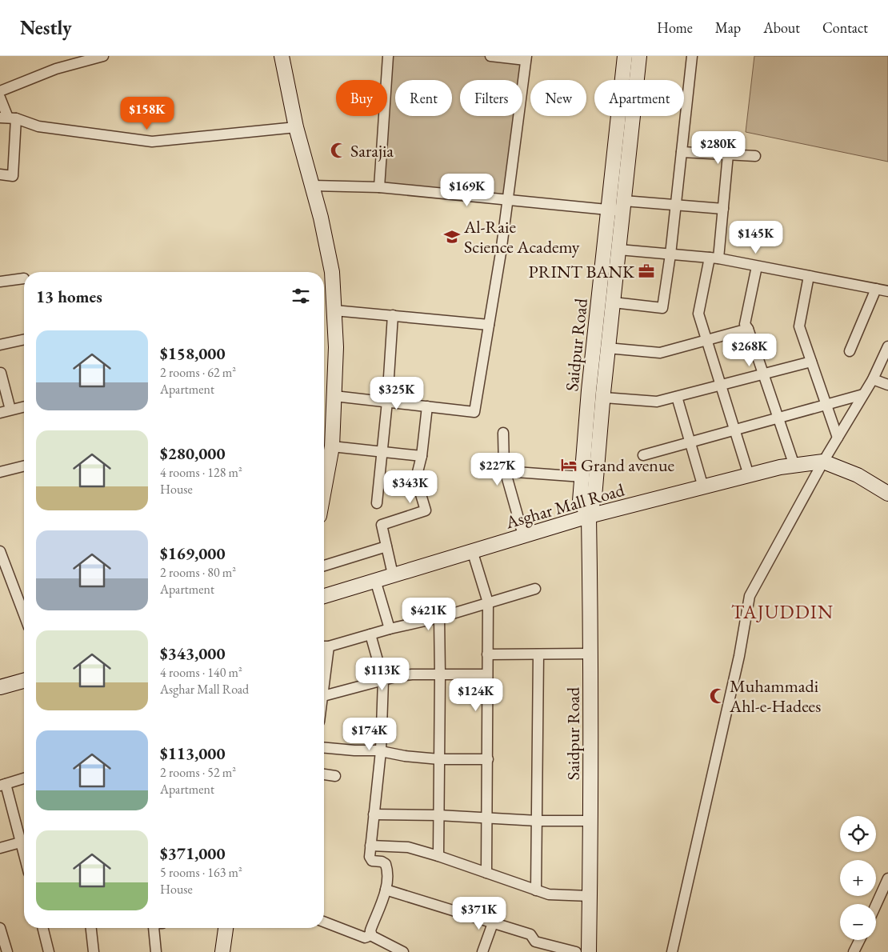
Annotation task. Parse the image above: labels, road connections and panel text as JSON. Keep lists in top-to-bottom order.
{
  "streets": {
    "main road": ["Saidpur Road", "Asghar Mall Road"]
  },
  "crossings": [
    ["Saidpur Road", "Asghar Mall Road"]
  ],
  "districts": ["TAJUDDIN"],
  "places": {
    "mosque": ["Sarajia", "Muhammadi Ahl-e-Hadees"],
    "school or university": ["Al-Raie Science Academy"],
    "office": ["PRINT BANK"],
    "hotel": ["Grand avenue"]
  },
  "page": {
    "header": "Nestly",
    "nav": [
      "Home",
      "Map",
      "About",
      "Contact"
    ],
    "chip": [
      "Buy",
      "Rent",
      "Filters",
      "New",
      "Apartment"
    ],
    "price": [
      "$158K",
      "$280K",
      "$169K",
      "$145K",
      "$268K",
      "$325K",
      "$227K",
      "$343K",
      "$421K",
      "$113K",
      "$124K",
      "$174K",
      "$371K"
    ],
    "heading": "13 homes",
    "list": [
      {
        "name": "$158,000",
        "note": "2 rooms · 62 m² · Apartment"
      },
      {
        "name": "$280,000",
        "note": "4 rooms · 128 m² · House"
      },
      {
        "name": "$169,000",
        "note": "2 rooms · 80 m² · Apartment"
      },
      {
        "name": "$343,000",
        "note": "4 rooms · 140 m² · Asghar Mall Road"
      },
      {
        "name": "$113,000",
        "note": "2 rooms · 52 m² · Apartment"
      },
      {
        "name": "$371,000",
        "note": "5 rooms · 163 m² · House"
      }
    ],
    "map_buttons": ["+", "−"]
  }
}
